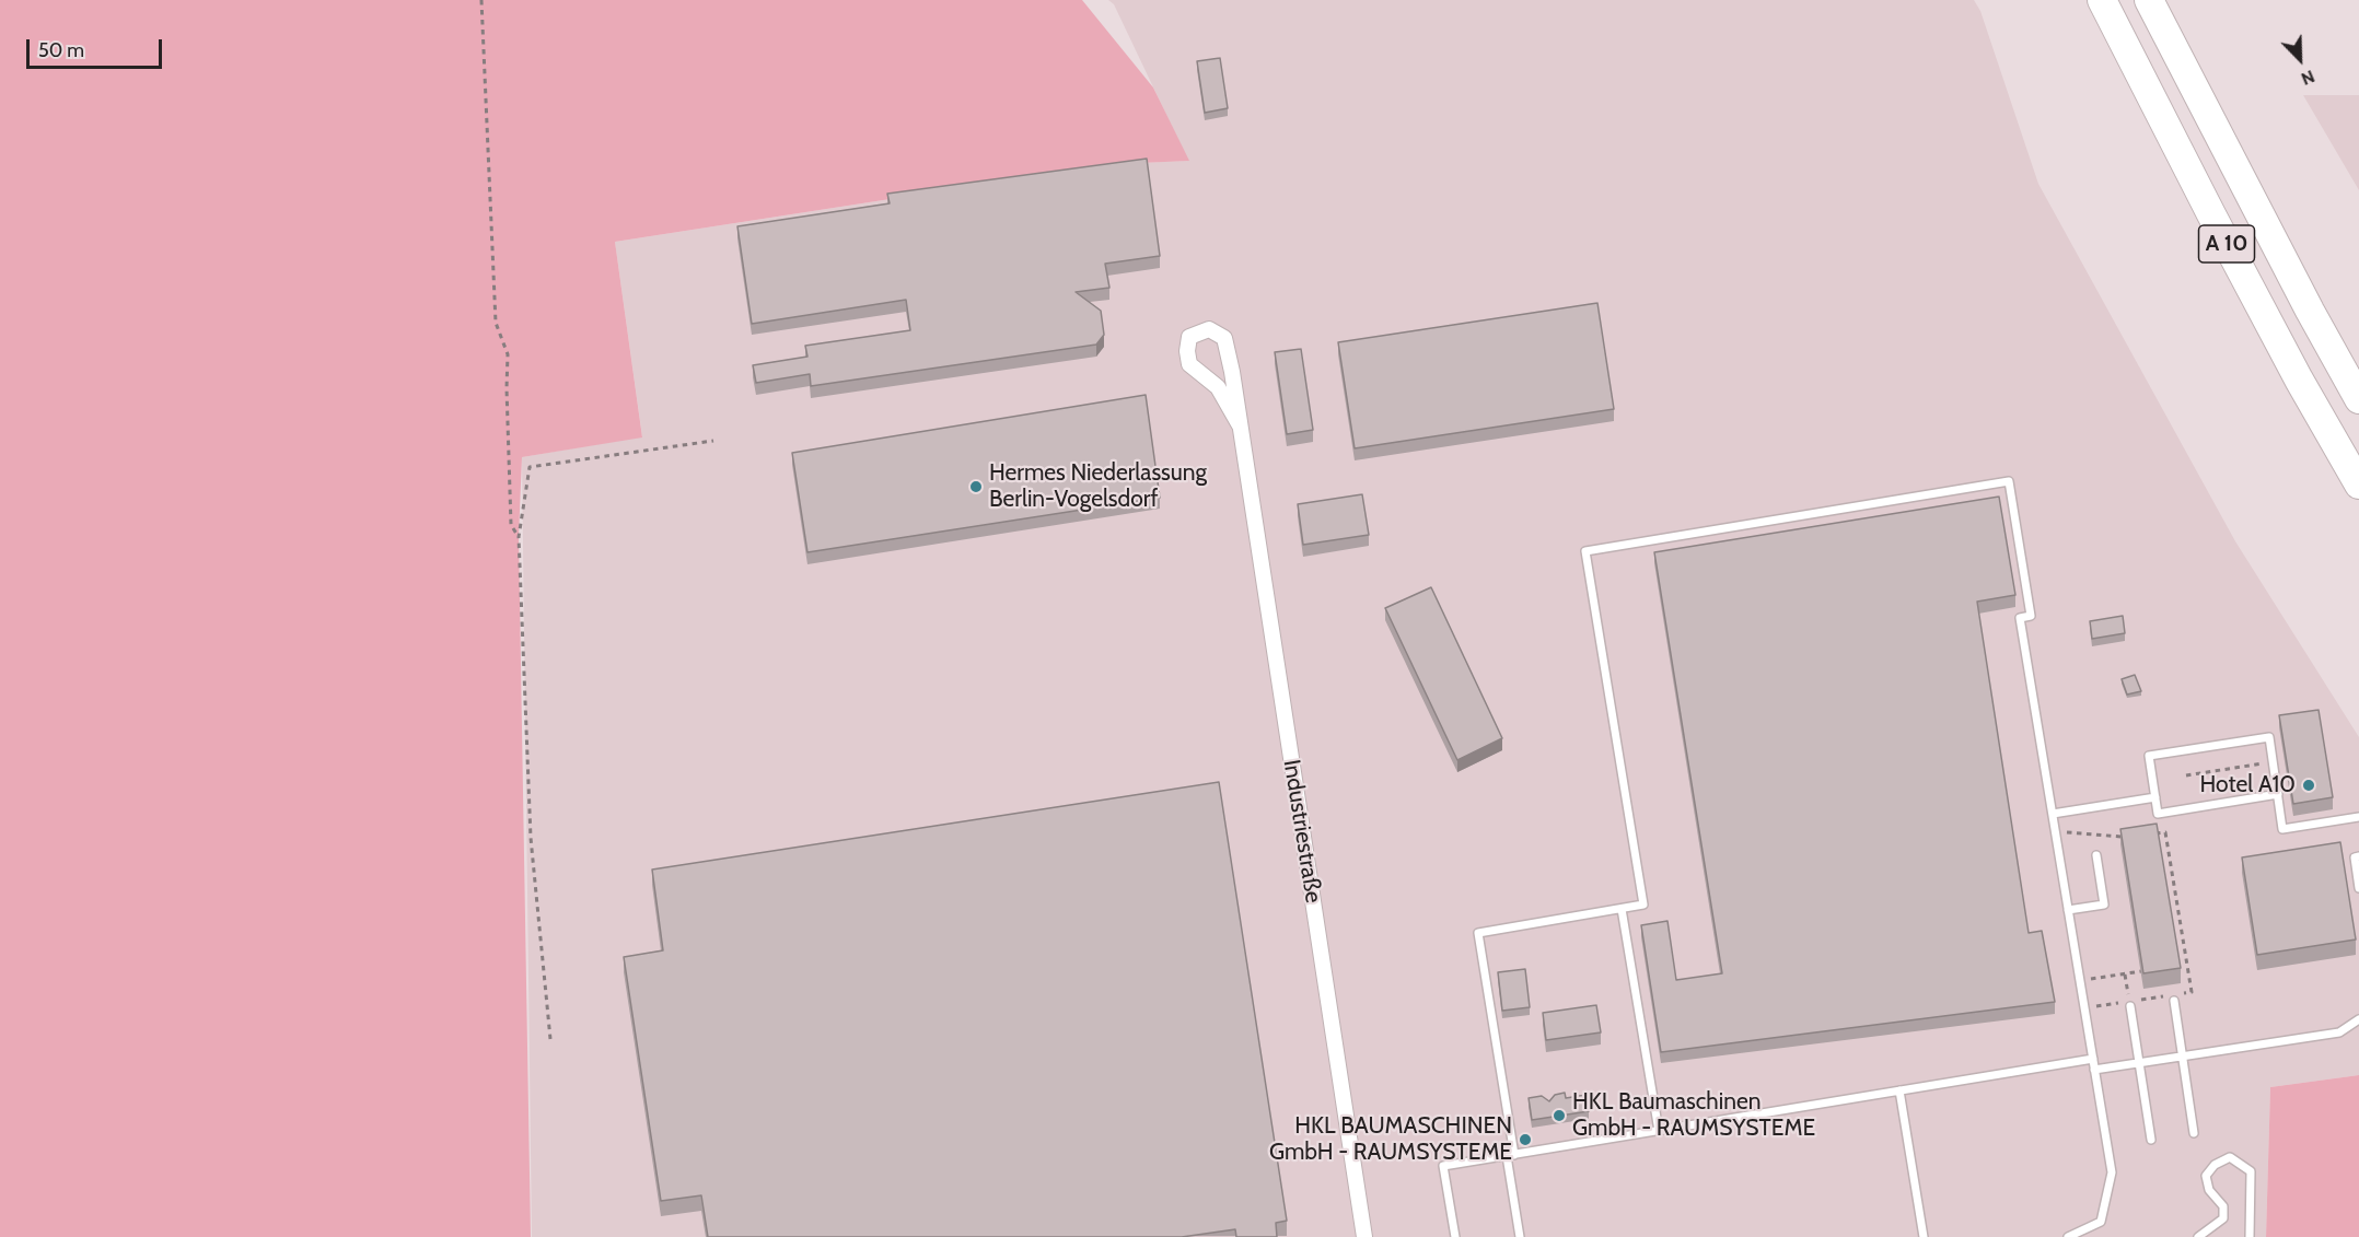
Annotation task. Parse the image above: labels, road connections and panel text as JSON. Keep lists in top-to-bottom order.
{
  "streets": {
    "highway": ["A 10"],
    "street": ["Industriestraße"]
  },
  "places": [
    "Hermes Niederlassung Berlin-Vogelsdorf",
    "Hotel A10",
    "HKL Baumaschinen GmbH - RAUMSYSTEME",
    "HKL BAUMASCHINEN GmbH - RAUMSYSTEME"
  ],
  "scale_bar": "50 m",
  "north": "bottom right"
}
